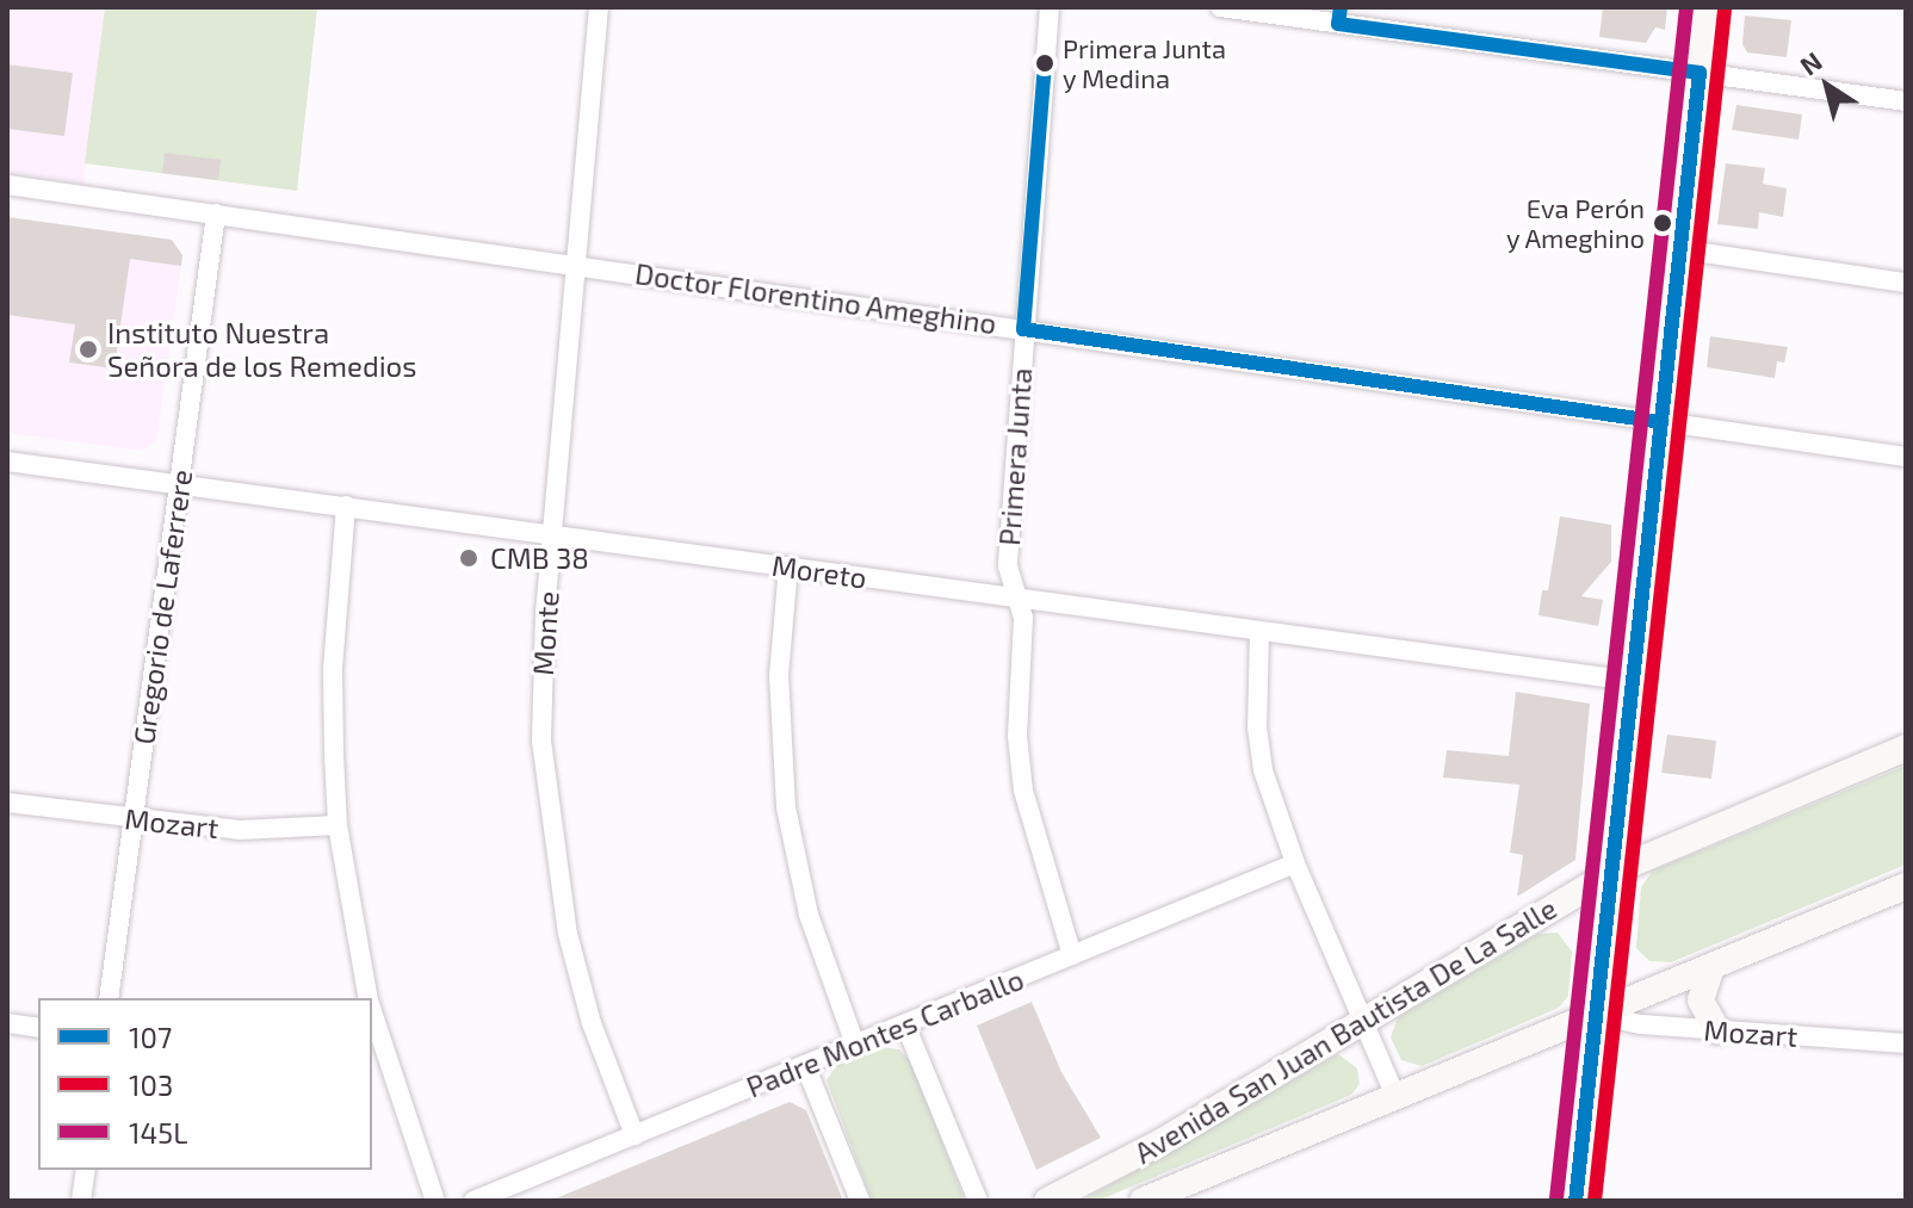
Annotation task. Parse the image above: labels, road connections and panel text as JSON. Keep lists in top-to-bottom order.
{
  "streets": {
    "street": [
      "Doctor Florentino Ameghino",
      "Primera Junta",
      "Moreto",
      "Gregorio de Laferrere",
      "Monte",
      "Mozart",
      "Avenida San Juan Bautista De La Salle",
      "Padre Montes Carballo"
    ]
  },
  "crossings": [
    ["Doctor Florentino Ameghino", "Primera Junta"],
    ["Doctor Florentino Ameghino", "Gregorio de Laferrere"],
    ["Doctor Florentino Ameghino", "Monte"],
    ["Primera Junta", "Moreto"],
    ["Primera Junta", "Padre Montes Carballo"],
    ["Moreto", "Gregorio de Laferrere"],
    ["Moreto", "Monte"],
    ["Gregorio de Laferrere", "Mozart"],
    ["Monte", "Padre Montes Carballo"],
    ["Mozart", "Avenida San Juan Bautista De La Salle"]
  ],
  "places": [
    "Primera Junta y Medina",
    "Eva Perón y Ameghino",
    "Instituto Nuestra Señora de los Remedios",
    "CMB 38"
  ],
  "lines": ["transit line 107", "transit line 145L", "transit line 103"],
  "legend": ["107", "103", "145L"],
  "north": "top left"
}
